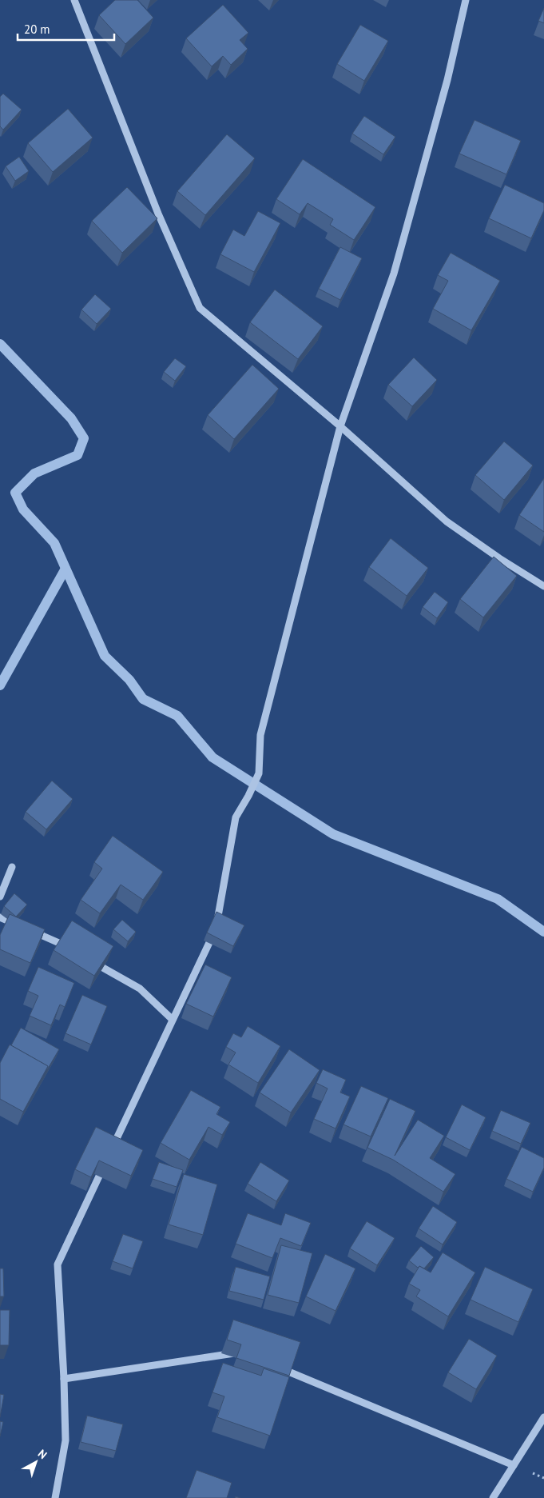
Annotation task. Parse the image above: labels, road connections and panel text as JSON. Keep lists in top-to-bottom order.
{
  "scale_bar": "20 m",
  "north": "top right"
}
